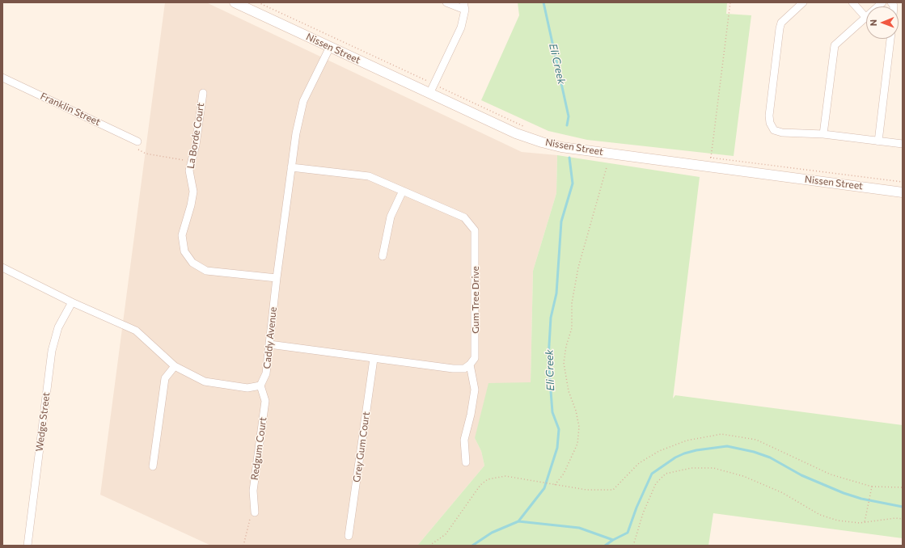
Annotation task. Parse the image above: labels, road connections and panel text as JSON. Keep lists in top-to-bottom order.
{
  "streets": {
    "street": [
      "Nissen Street",
      "Franklin Street",
      "La Borde Court",
      "Gum Tree Drive",
      "Caddy Avenue",
      "Wedge Street",
      "Grey Gum Court",
      "Redgum Court"
    ]
  },
  "crossings": [
    ["Nissen Street", "Caddy Avenue"],
    ["La Borde Court", "Caddy Avenue"],
    ["Gum Tree Drive", "Caddy Avenue"],
    ["Caddy Avenue", "Redgum Court"]
  ],
  "water": ["Eli Creek"],
  "north": "left"
}
